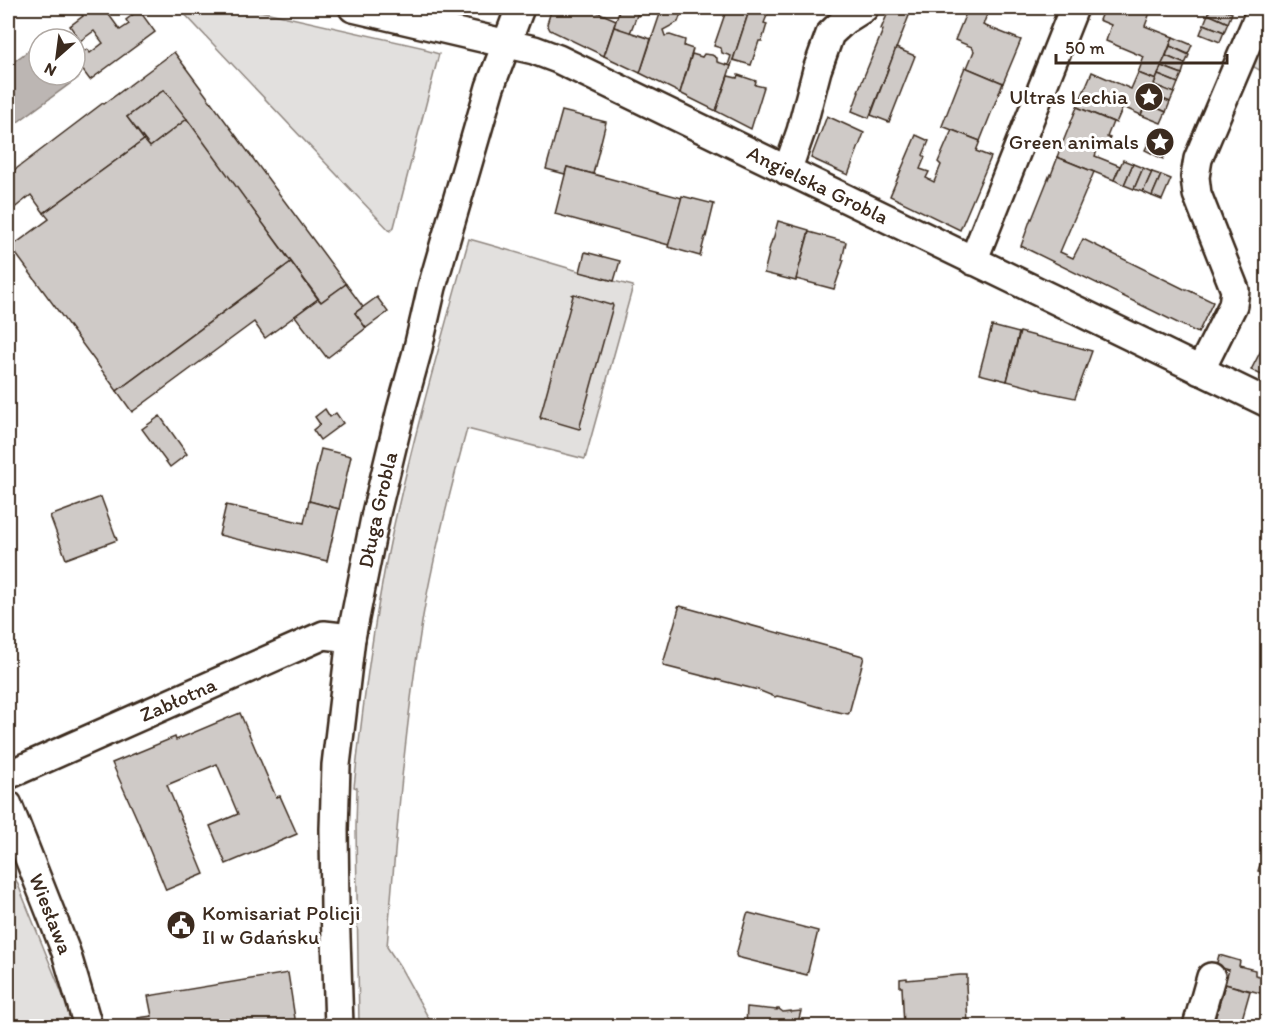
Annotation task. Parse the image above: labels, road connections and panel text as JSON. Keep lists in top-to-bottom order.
{
  "streets": {
    "street": [
      "Angielska Grobla",
      "Długa Grobla",
      "Zabłotna",
      "Wiesława"
    ]
  },
  "crossings": [
    ["Angielska Grobla", "Długa Grobla"],
    ["Długa Grobla", "Zabłotna"]
  ],
  "places": {
    "place": ["Ultras Lechia", "Green animals"],
    "public building": ["Komisariat Policji II w Gdańsku"]
  },
  "scale_bar": "50 m",
  "north": "bottom left"
}
